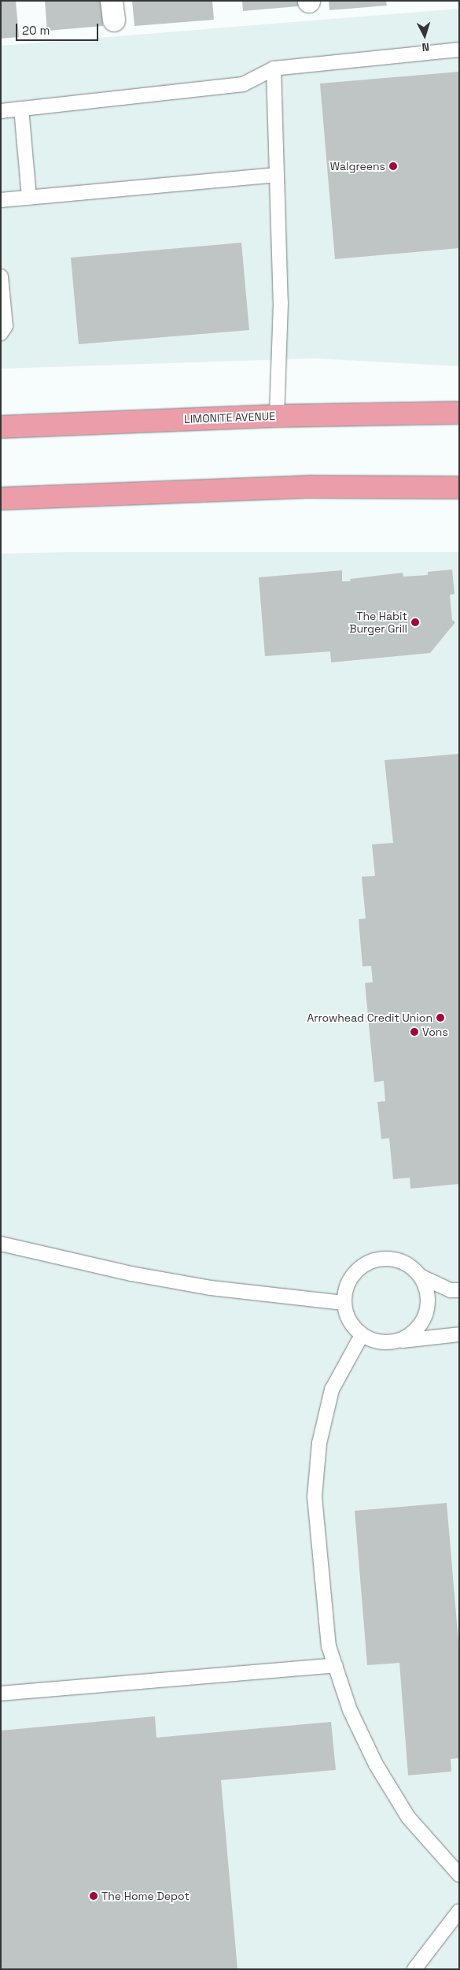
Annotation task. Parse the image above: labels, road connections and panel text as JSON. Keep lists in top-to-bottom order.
{
  "streets": {
    "main road": ["LIMONITE AVENUE"]
  },
  "places": [
    "Walgreens",
    "The Habit Burger Grill",
    "Arrowhead Credit Union",
    "Vons",
    "The Home Depot"
  ],
  "scale_bar": "20 m",
  "north": "bottom"
}
